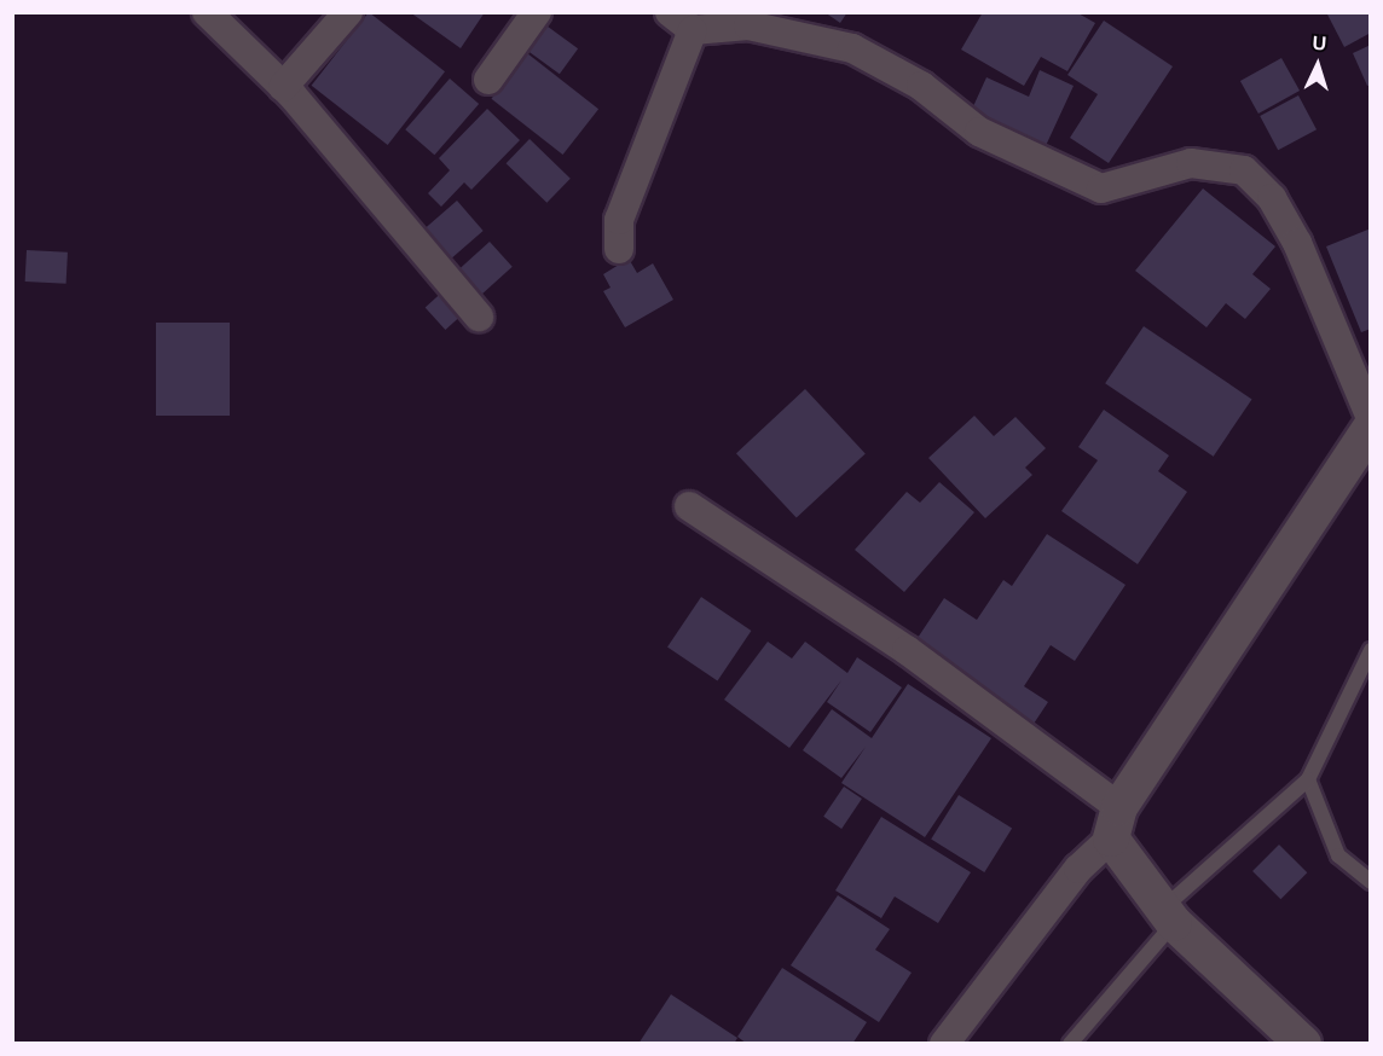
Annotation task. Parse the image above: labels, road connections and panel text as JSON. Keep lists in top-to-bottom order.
{
  "north": "top"
}
